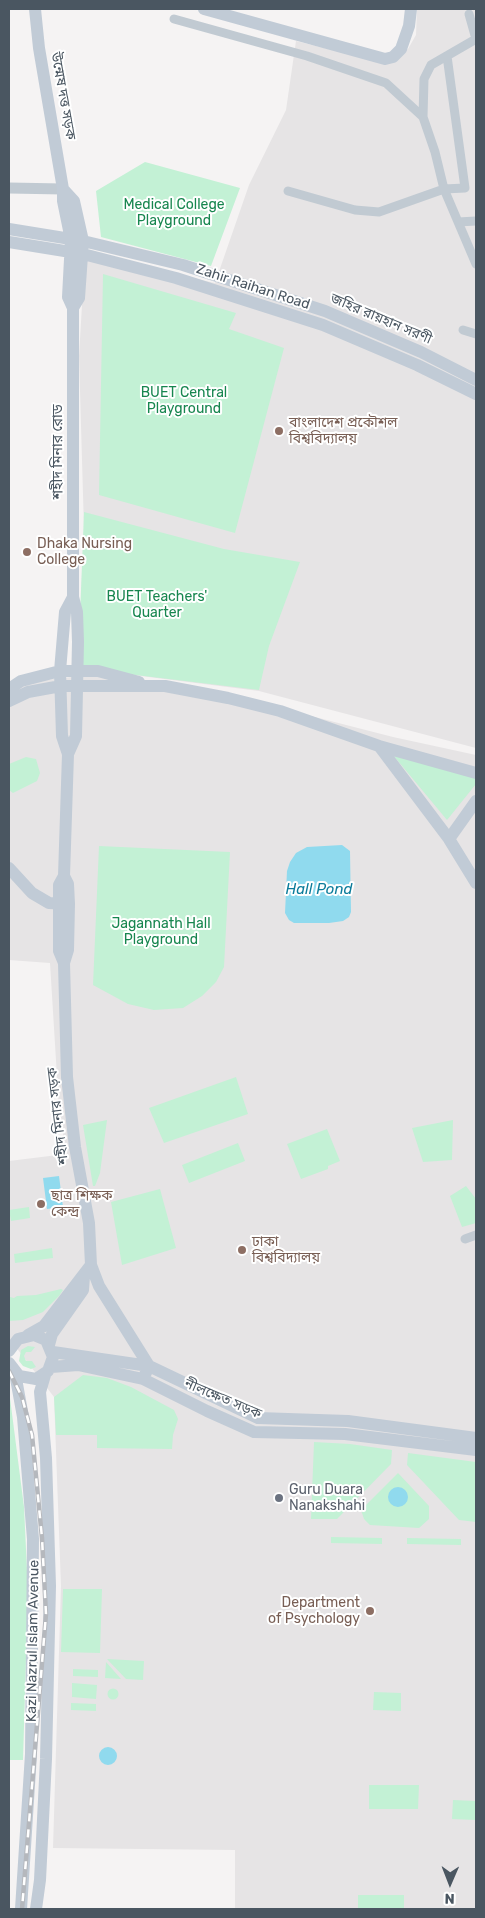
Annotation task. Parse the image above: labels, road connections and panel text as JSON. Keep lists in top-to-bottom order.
{
  "streets": {
    "main road": [
      "উন্মেষ দত্ত সড়ক",
      "Zahir Raihan Road",
      "জহির রায়হান সরণী",
      "শহীদ মিনার রোড",
      "শহীদ মিনার সড়ক",
      "নীলক্ষেত সড়ক",
      "Kazi Nazrul Islam Avenue"
    ]
  },
  "crossings": [
    ["উন্মেষ দত্ত সড়ক", "Zahir Raihan Road"],
    ["উন্মেষ দত্ত সড়ক", "জহির রায়হান সরণী"],
    ["উন্মেষ দত্ত সড়ক", "শহীদ মিনার রোড"],
    ["Zahir Raihan Road", "জহির রায়হান সরণী"],
    ["Zahir Raihan Road", "শহীদ মিনার রোড"],
    ["জহির রায়হান সরণী", "শহীদ মিনার রোড"],
    ["শহীদ মিনার রোড", "শহীদ মিনার সড়ক"],
    ["শহীদ মিনার সড়ক", "নীলক্ষেত সড়ক"],
    ["শহীদ মিনার সড়ক", "Kazi Nazrul Islam Avenue"],
    ["নীলক্ষেত সড়ক", "Kazi Nazrul Islam Avenue"]
  ],
  "water": ["Hall Pond"],
  "parks": [
    "Medical College Playground",
    "BUET Central Playground",
    "BUET Teachers' Quarter",
    "Jagannath Hall Playground"
  ],
  "places": [
    "বাংলাদেশ প্রকৌশল বিশ্ববিদ্যালয়",
    "Dhaka Nursing College",
    "ছাত্র শিক্ষক কেন্দ্র",
    "ঢাকা বিশ্ববিদ্যালয়",
    "Guru Duara Nanakshahi",
    "Department of Psychology"
  ],
  "north": "bottom"
}
